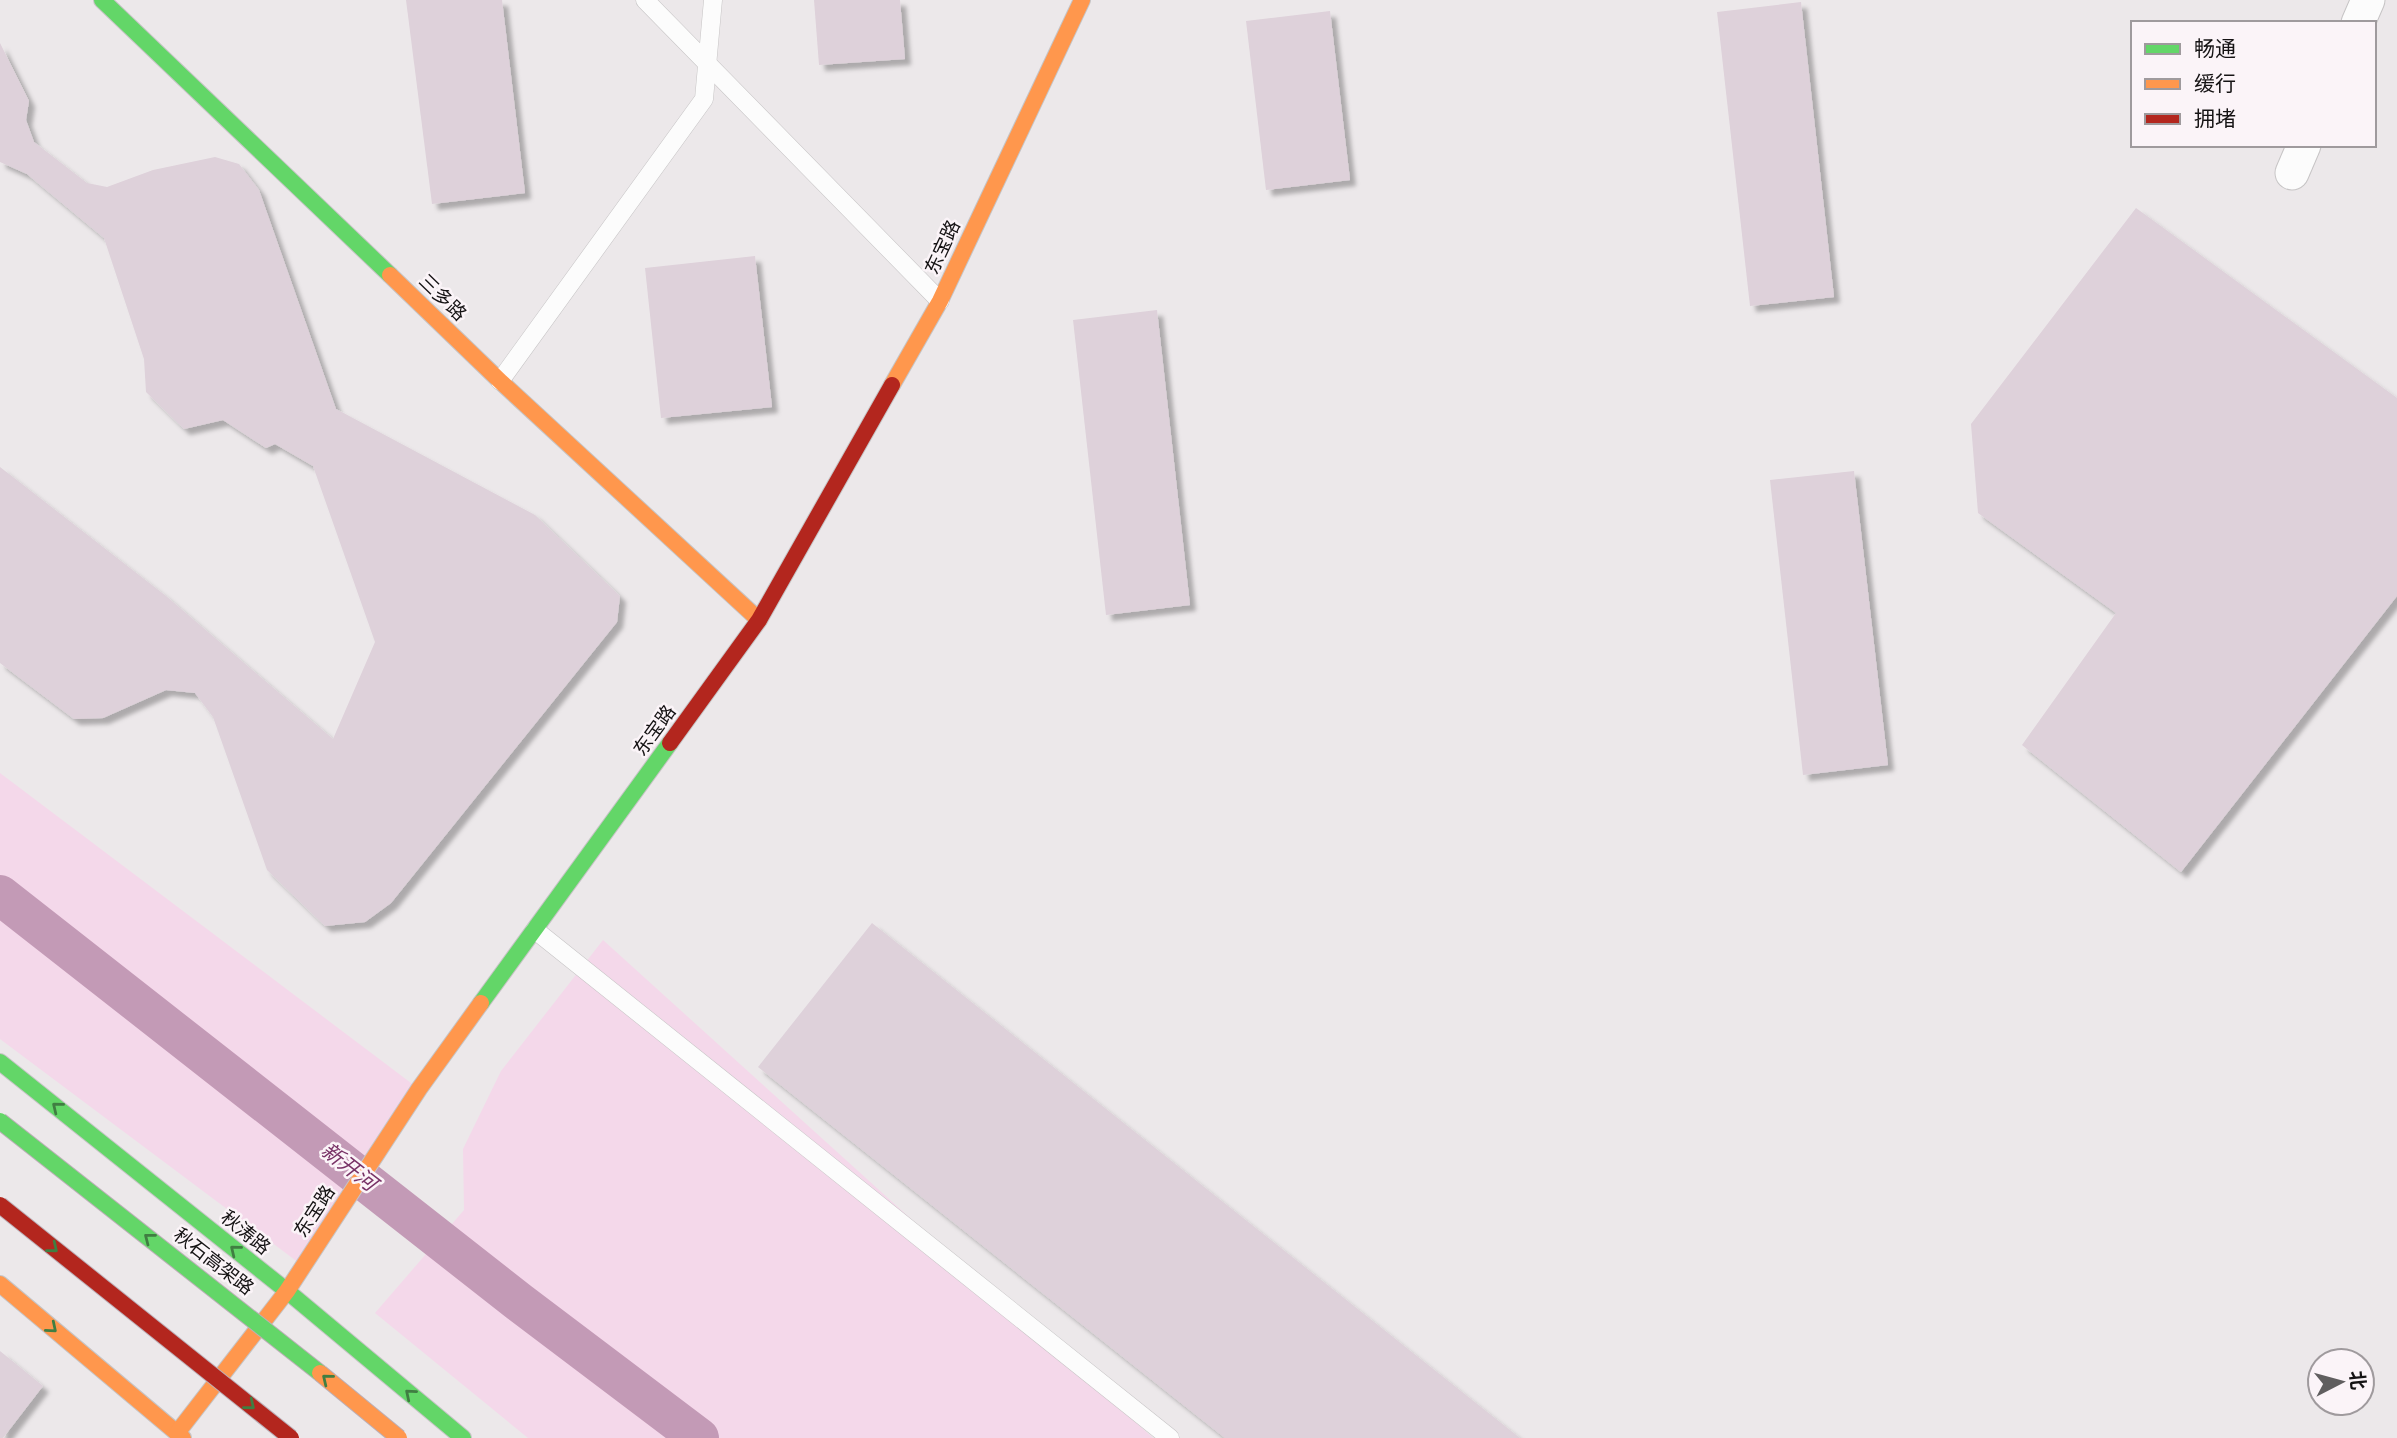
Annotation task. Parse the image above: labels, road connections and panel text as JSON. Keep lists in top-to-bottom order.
{
  "streets": {
    "main road": [
      "东宝路",
      "三多路",
      "秋涛路",
      "秋石高架路"
    ]
  },
  "crossings": [
    ["东宝路", "三多路"],
    ["东宝路", "秋涛路"]
  ],
  "water": ["新开河"],
  "legend": ["畅通", "缓行", "拥堵"],
  "north": "right"
}
